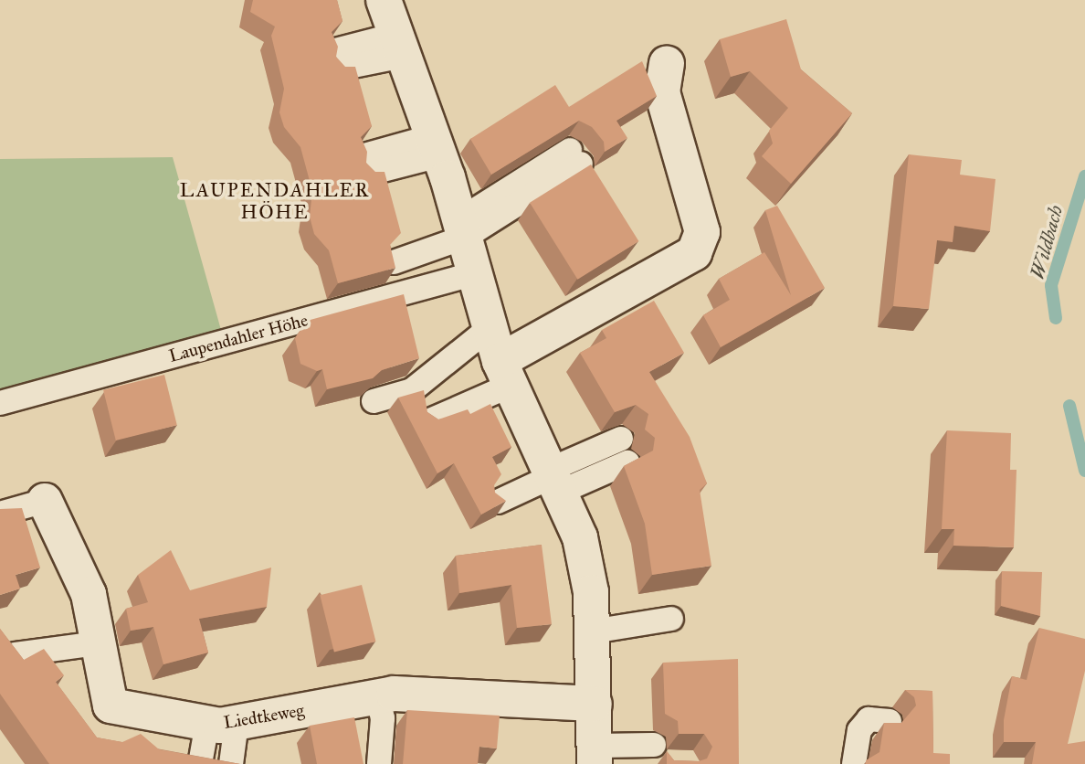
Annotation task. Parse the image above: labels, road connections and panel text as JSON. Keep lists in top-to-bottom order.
{
  "streets": {
    "street": ["Liedtkeweg"],
    "lane": ["Laupendahler Höhe"]
  },
  "districts": ["LAUPENDAHLER HÖHE"],
  "water": ["Wildbach"]
}
